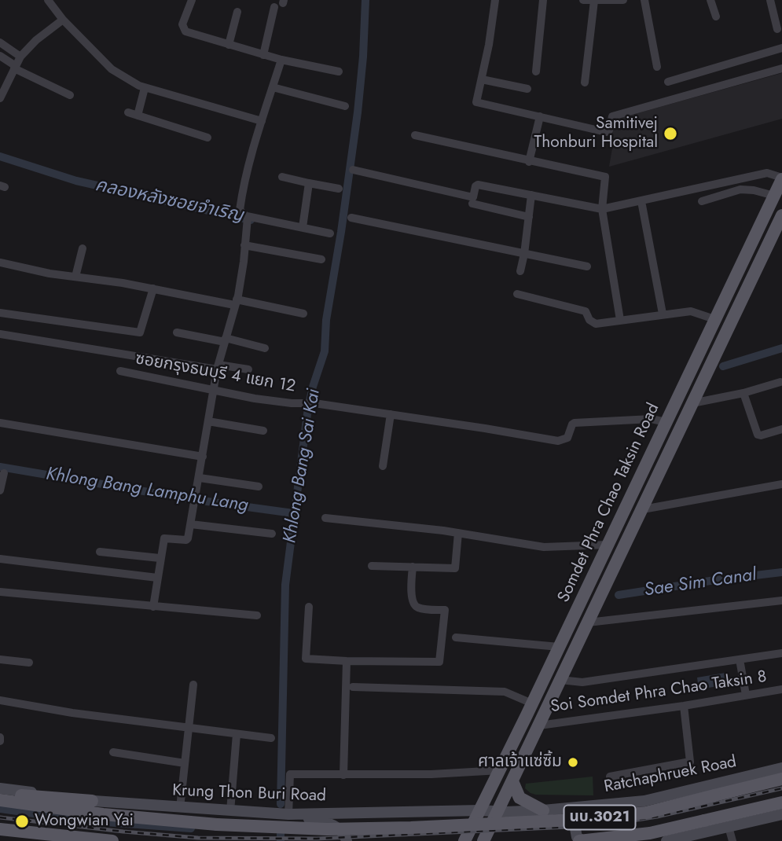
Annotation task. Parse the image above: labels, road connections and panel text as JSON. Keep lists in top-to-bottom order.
{
  "streets": {
    "main road": [
      "Somdet Phra Chao Taksin Road",
      "Ratchaphruek Road",
      "Krung Thon Buri Road",
      "นบ.3021"
    ],
    "street": ["ซอยกรุงธนบุรี 4 แยก 12", "Soi Somdet Phra Chao Taksin 8"]
  },
  "crossings": [
    ["ซอยกรุงธนบุรี 4 แยก 12", "Somdet Phra Chao Taksin Road"],
    ["Somdet Phra Chao Taksin Road", "Soi Somdet Phra Chao Taksin 8"],
    ["Somdet Phra Chao Taksin Road", "Ratchaphruek Road"],
    ["Somdet Phra Chao Taksin Road", "Krung Thon Buri Road"],
    ["Ratchaphruek Road", "Krung Thon Buri Road"]
  ],
  "water": [
    "คลองหลังซอยจำเริญ",
    "Khlong Bang Sai Kai",
    "Khlong Bang Lamphu Lang",
    "Sae Sim Canal"
  ],
  "places": ["Samitivej Thonburi Hospital", "ศาลเจ้าแซ่ซิ้ม", "Wongwian Yai"]
}
